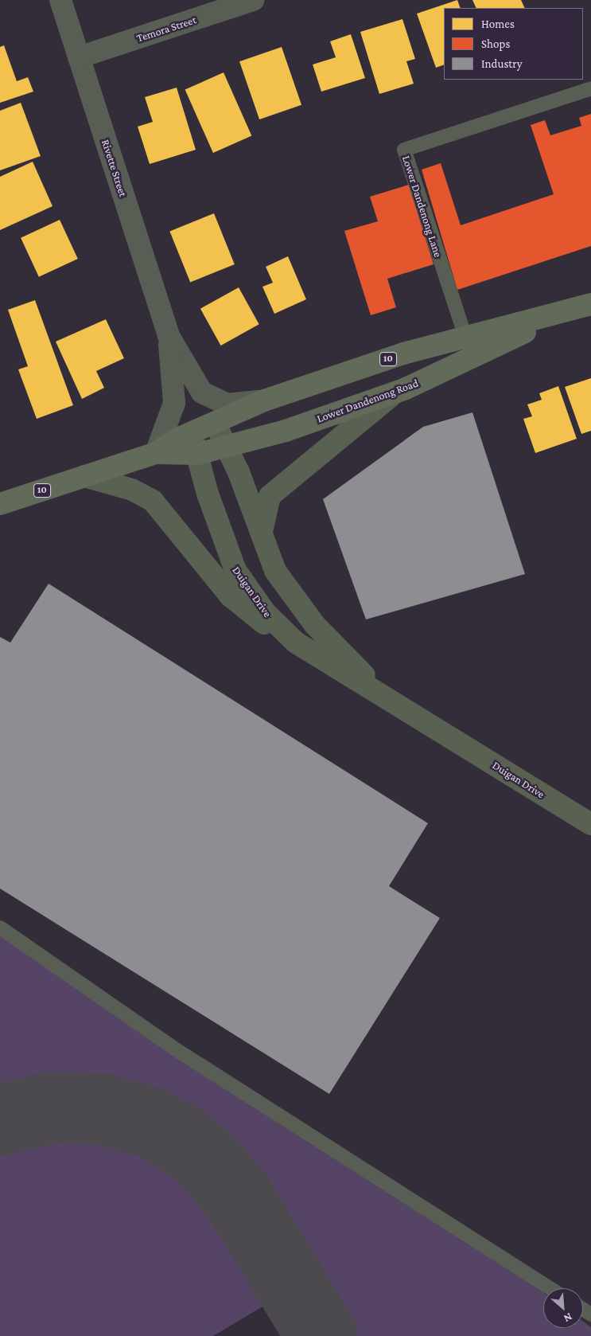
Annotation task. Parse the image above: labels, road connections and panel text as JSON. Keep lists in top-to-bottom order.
{
  "streets": {
    "highway": ["10", "Lower Dandenong Road"],
    "main road": ["Duigan Drive"],
    "street": ["Temora Street", "Rivette Street"],
    "lane": ["Lower Dandenong Lane"]
  },
  "crossings": [
    ["Temora Street", "Rivette Street"],
    ["Rivette Street", "Lower Dandenong Road"],
    ["Lower Dandenong Lane", "Lower Dandenong Road"],
    ["Lower Dandenong Road", "Duigan Drive"]
  ],
  "legend": ["Homes", "Shops", "Industry"],
  "north": "bottom right"
}
